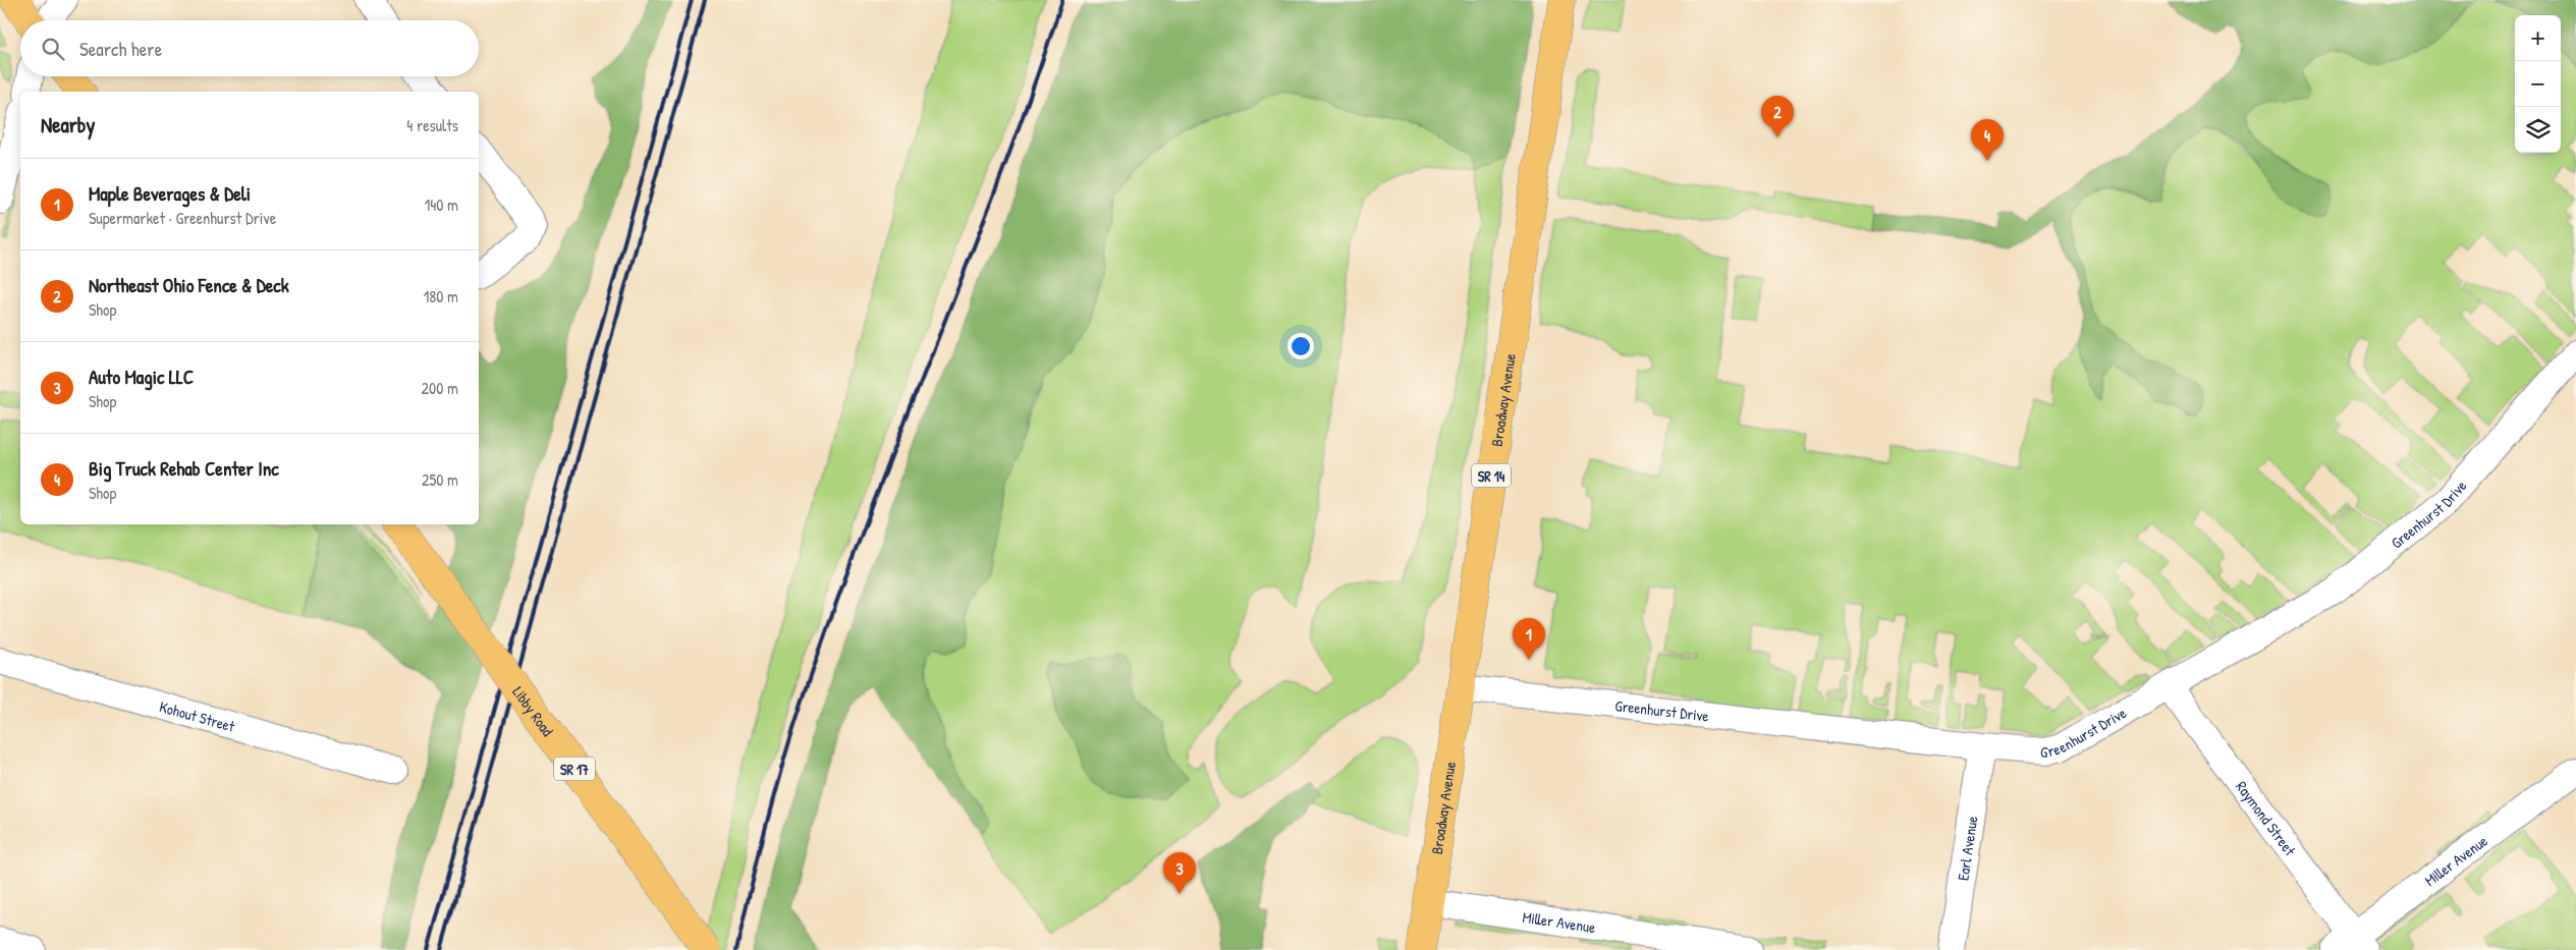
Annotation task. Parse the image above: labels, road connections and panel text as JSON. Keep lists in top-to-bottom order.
{
  "streets": {
    "main road": [
      "Broadway Avenue",
      "SR 14",
      "Libby Road",
      "SR 17"
    ],
    "street": [
      "Greenhurst Drive",
      "Kohout Street",
      "Raymond Street",
      "Earl Avenue",
      "Miller Avenue"
    ]
  },
  "crossings": [
    ["Broadway Avenue", "Greenhurst Drive"],
    ["Broadway Avenue", "Miller Avenue"],
    ["Greenhurst Drive", "Raymond Street"],
    ["Greenhurst Drive", "Earl Avenue"],
    ["Raymond Street", "Miller Avenue"]
  ],
  "page": {
    "map_buttons": ["+", "−"],
    "search": "Search here",
    "heading": ["Nearby", "4 results"],
    "pins": [
      "2",
      "4",
      "1",
      "3"
    ],
    "list": [
      {
        "mark": "1",
        "name": "Maple Beverages & Deli",
        "note": "Supermarket · Greenhurst Drive",
        "value": "140 m"
      },
      {
        "mark": "2",
        "name": "Northeast Ohio Fence & Deck",
        "note": "Shop",
        "value": "180 m"
      },
      {
        "mark": "3",
        "name": "Auto Magic LLC",
        "note": "Shop",
        "value": "200 m"
      },
      {
        "mark": "4",
        "name": "Big Truck Rehab Center Inc",
        "note": "Shop",
        "value": "250 m"
      }
    ]
  }
}
